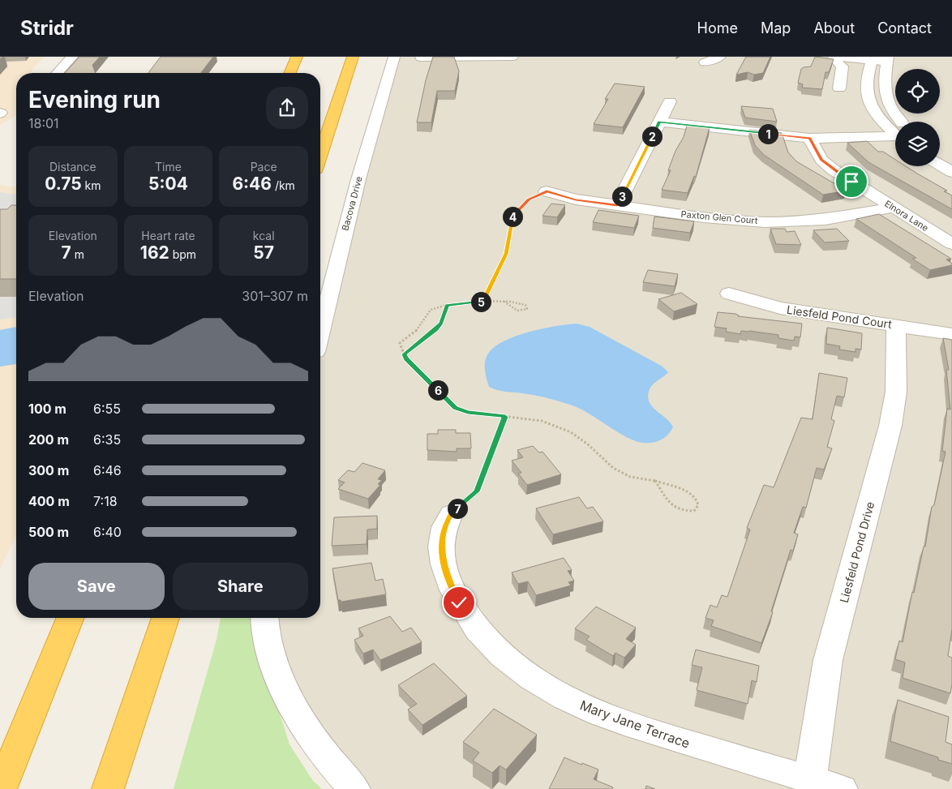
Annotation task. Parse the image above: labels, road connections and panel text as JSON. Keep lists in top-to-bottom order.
{
  "streets": {
    "street": [
      "Bacova Drive",
      "Elnora Lane",
      "Paxton Glen Court",
      "Liesfeld Pond Court",
      "Liesfeld Pond Drive",
      "Mary Jane Terrace"
    ]
  },
  "crossings": [
    ["Elnora Lane", "Paxton Glen Court"],
    ["Liesfeld Pond Court", "Liesfeld Pond Drive"],
    ["Liesfeld Pond Drive", "Mary Jane Terrace"]
  ],
  "page": {
    "header": "Stridr",
    "nav": [
      "Home",
      "Map",
      "About",
      "Contact"
    ],
    "heading": ["Evening run", "18:01"],
    "pins": [
      "1",
      "2",
      "3",
      "4",
      "5",
      "6",
      "7"
    ],
    "stats": [
      ["Distance", "0.75 km"],
      ["Time", "5:04"],
      ["Pace", "6:46 /km"],
      ["Elevation", "7 m"],
      ["Heart rate", "162 bpm"],
      ["kcal", "57"]
    ],
    "chart": ["Elevation", "301–307 m"],
    "list": [
      {
        "name": "100 m",
        "note": "6:55"
      },
      {
        "name": "200 m",
        "note": "6:35"
      },
      {
        "name": "300 m",
        "note": "6:46"
      },
      {
        "name": "400 m",
        "note": "7:18"
      },
      {
        "name": "500 m",
        "note": "6:40"
      }
    ],
    "buttons": ["Save", "Share"]
  }
}
